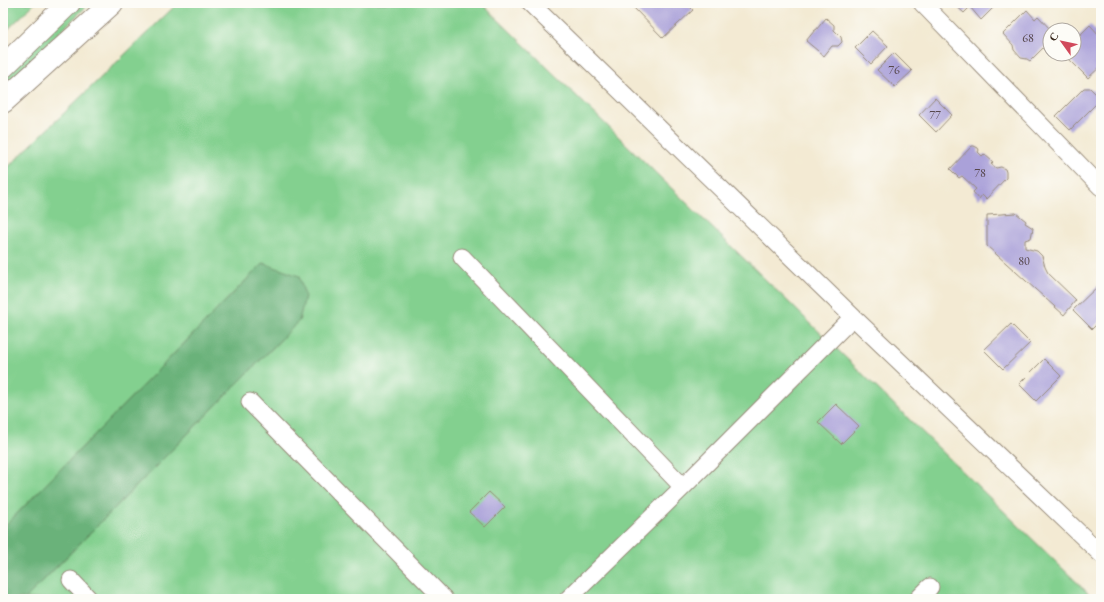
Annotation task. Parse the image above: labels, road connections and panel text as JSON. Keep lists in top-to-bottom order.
{
  "house_numbers": [
    "68",
    "76",
    "77",
    "78",
    "80"
  ],
  "north": "top left"
}
